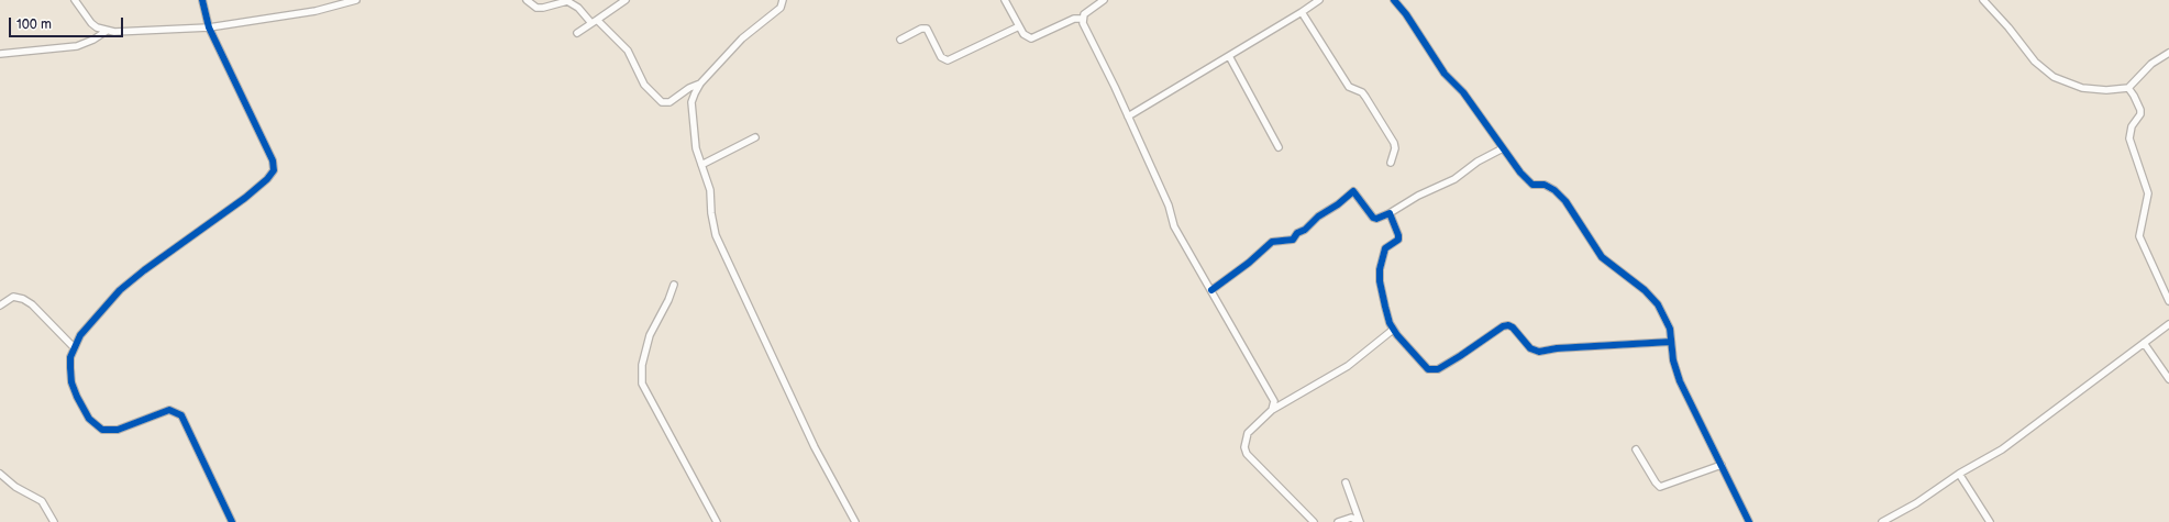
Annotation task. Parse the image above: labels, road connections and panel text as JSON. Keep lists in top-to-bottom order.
{
  "scale_bar": "100 m"
}
